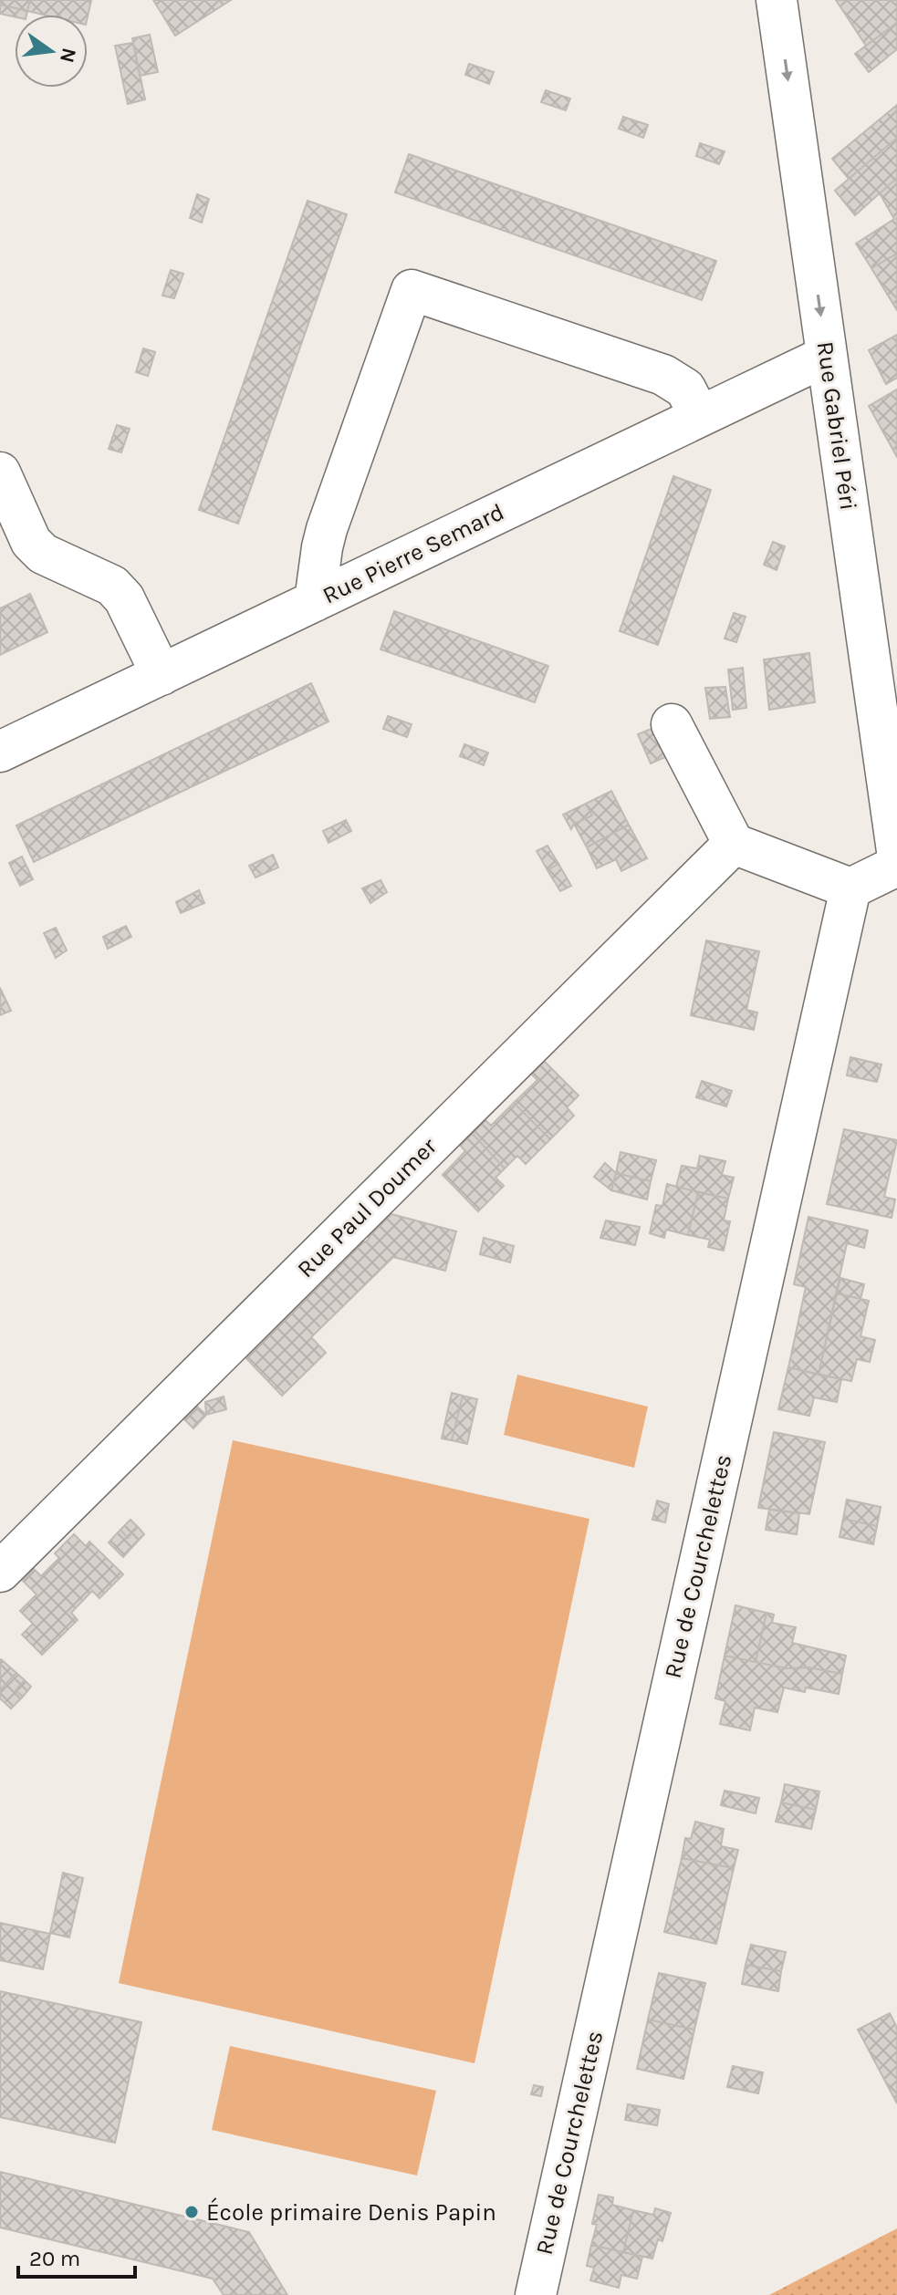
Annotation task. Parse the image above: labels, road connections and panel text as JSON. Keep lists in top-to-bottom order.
{
  "streets": {
    "street": [
      "Rue Gabriel Péri",
      "Rue Pierre Semard",
      "Rue Paul Doumer",
      "Rue de Courchelettes"
    ]
  },
  "crossings": [
    ["Rue Gabriel Péri", "Rue Pierre Semard"]
  ],
  "one_way": ["Rue Gabriel Péri"],
  "places": ["École primaire Denis Papin"],
  "scale_bar": "20 m",
  "north": "right"
}
